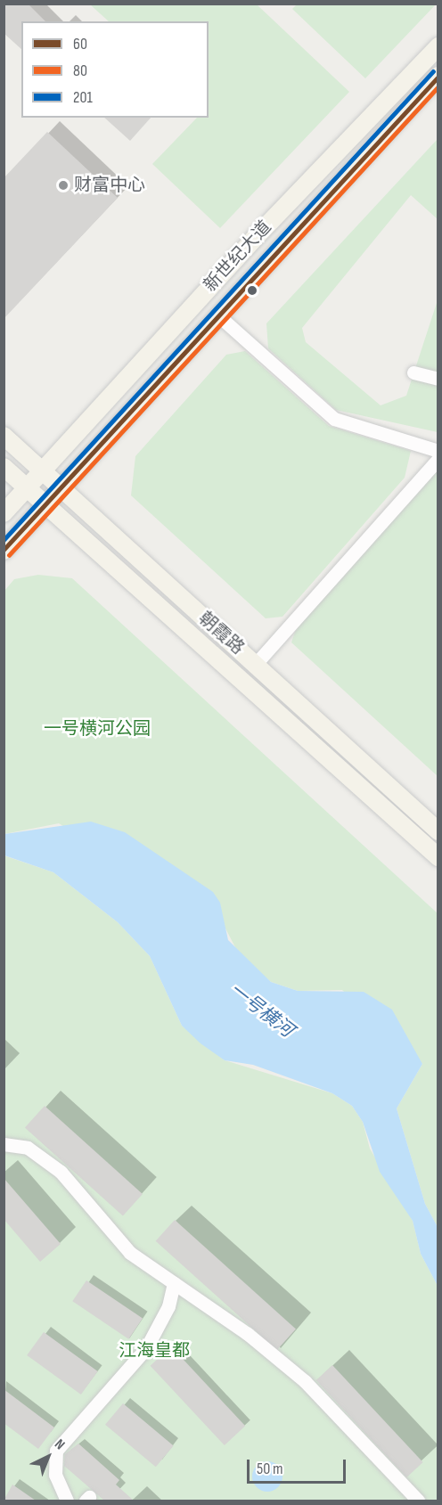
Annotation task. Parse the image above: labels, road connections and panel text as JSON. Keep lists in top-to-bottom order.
{
  "streets": {
    "main road": ["新世纪大道", "朝霞路"]
  },
  "crossings": [
    ["新世纪大道", "朝霞路"]
  ],
  "water": ["一号横河"],
  "parks": ["一号横河公园", "江海皇都"],
  "places": ["财富中心"],
  "lines": ["transit line 201", "transit line 60", "transit line 80"],
  "legend": ["60", "80", "201"],
  "scale_bar": "50 m",
  "north": "top right"
}
